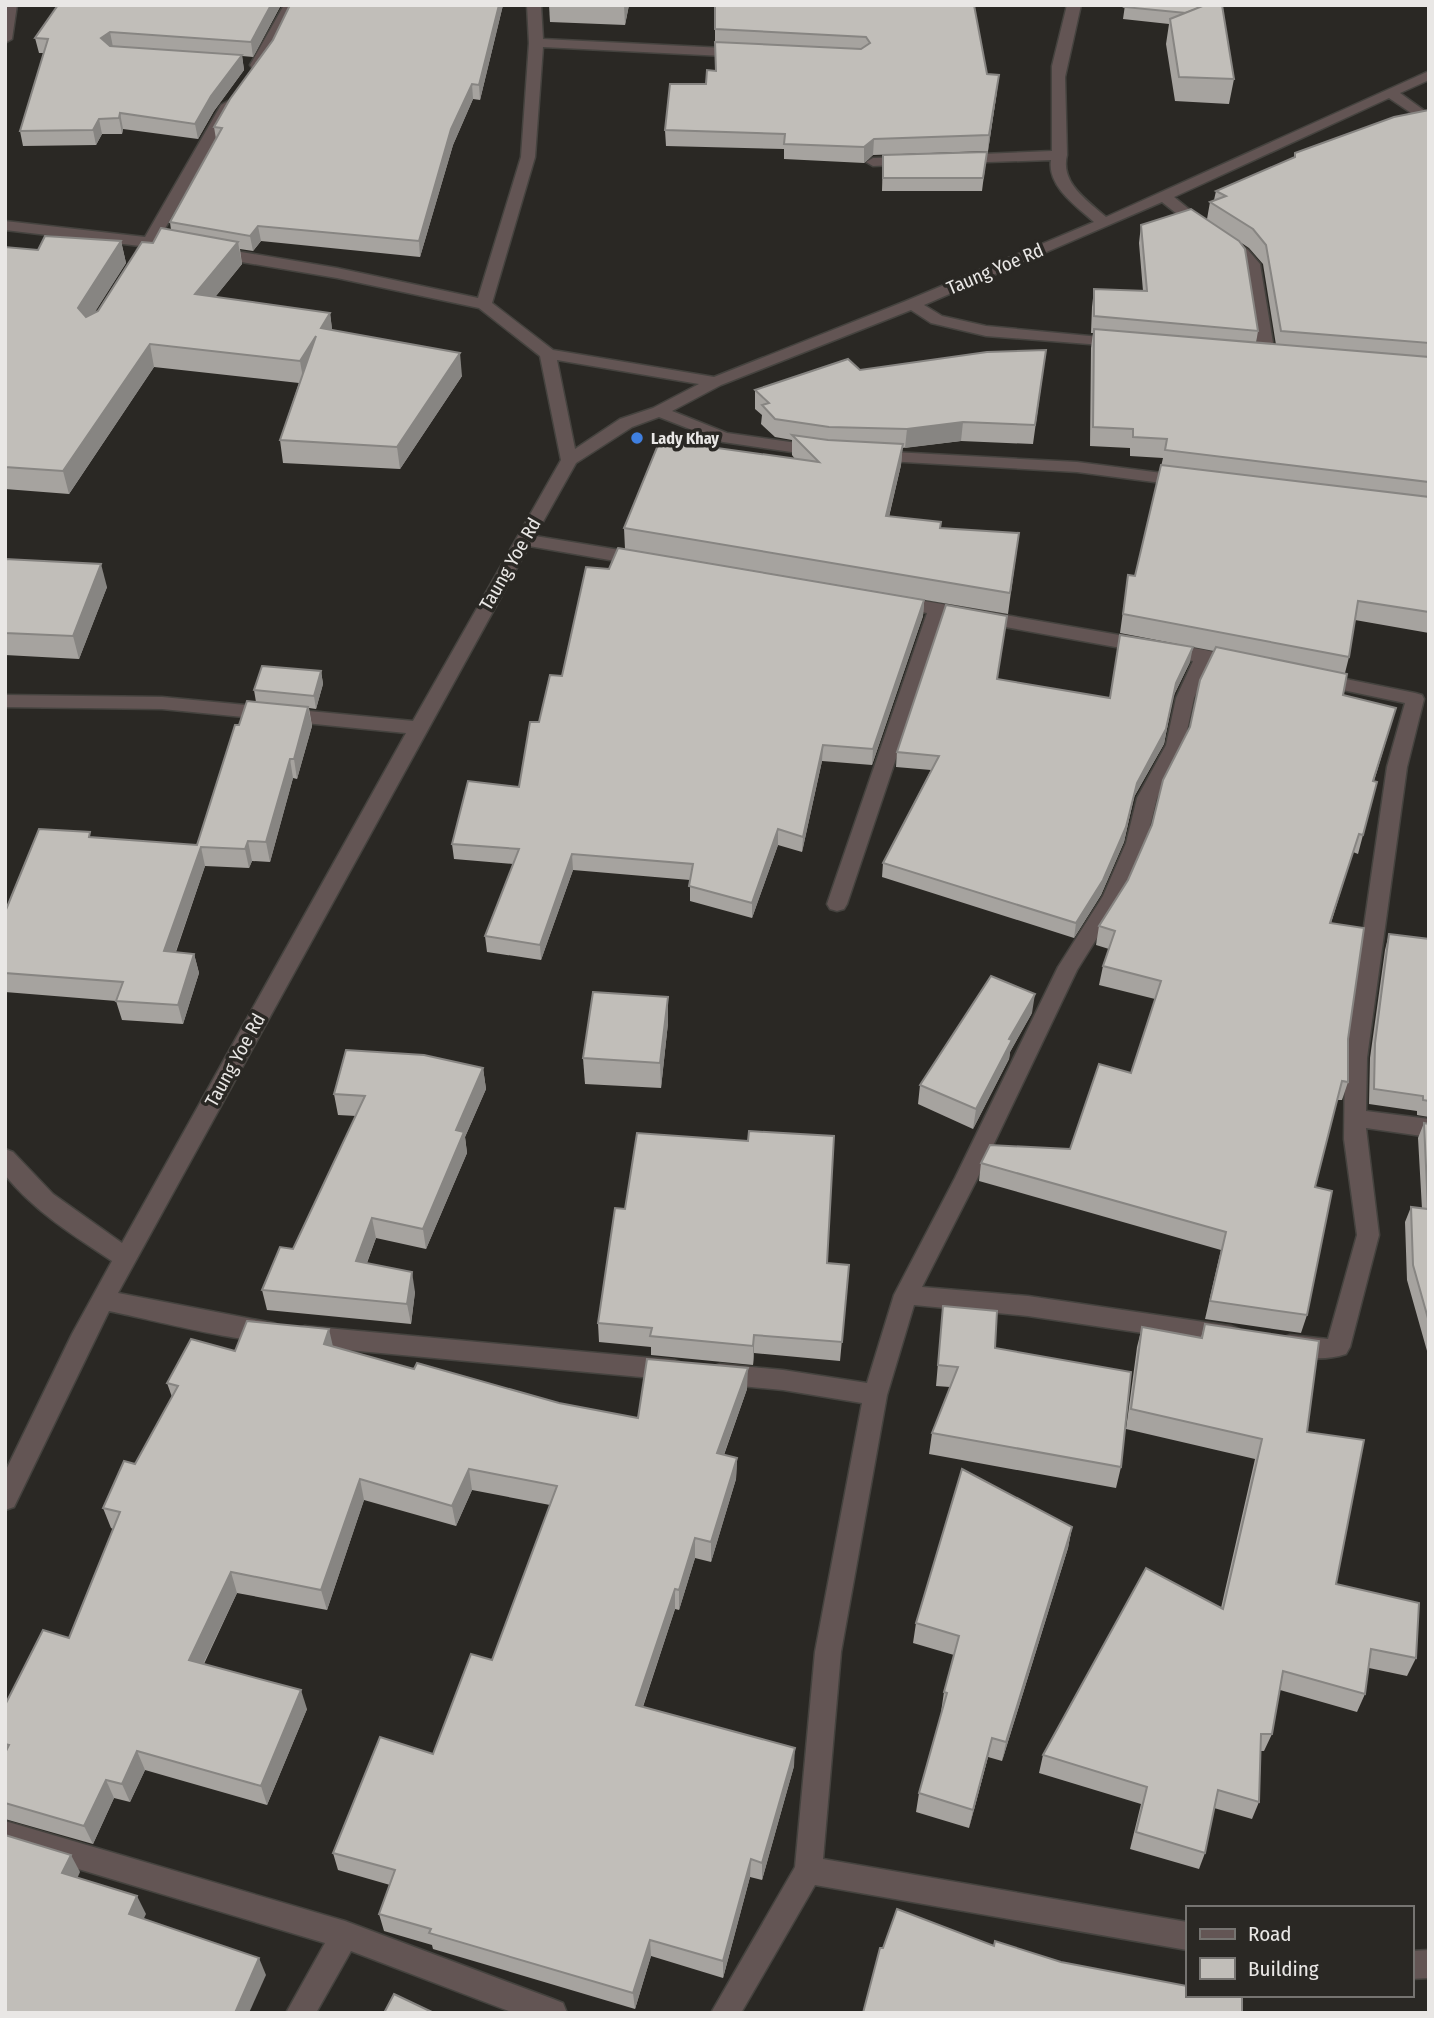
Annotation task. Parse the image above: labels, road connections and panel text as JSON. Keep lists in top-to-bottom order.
{
  "streets": {
    "street": ["Taung Yoe Rd"]
  },
  "places": ["Lady Khay"],
  "legend": ["Road", "Building"]
}
